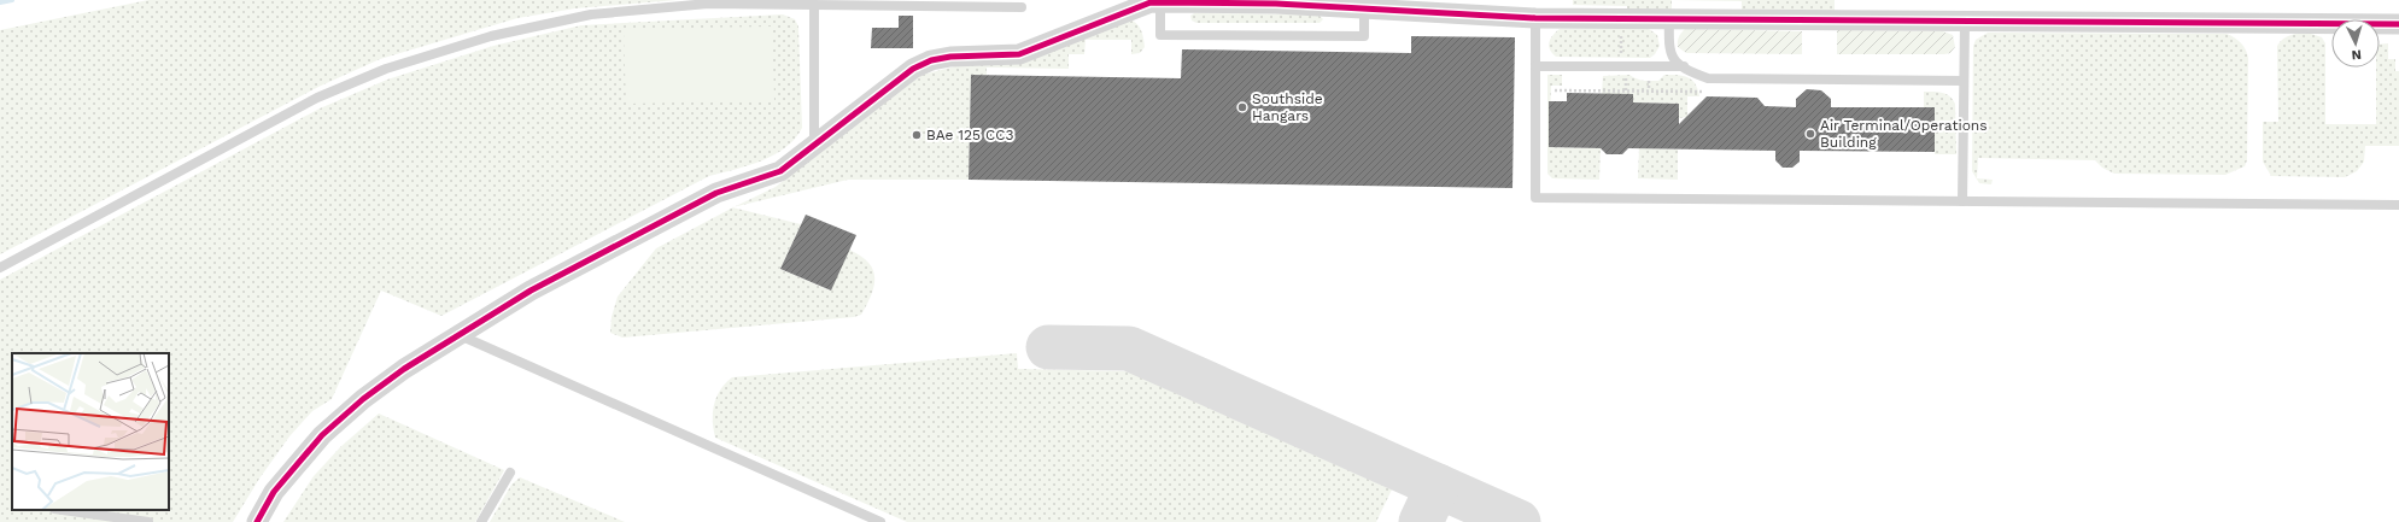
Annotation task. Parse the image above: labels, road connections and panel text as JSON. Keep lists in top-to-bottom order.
{
  "places": ["Southside Hangars", "Air Terminal/Operations Building", "BAe 125 CC3"],
  "north": "bottom"
}
